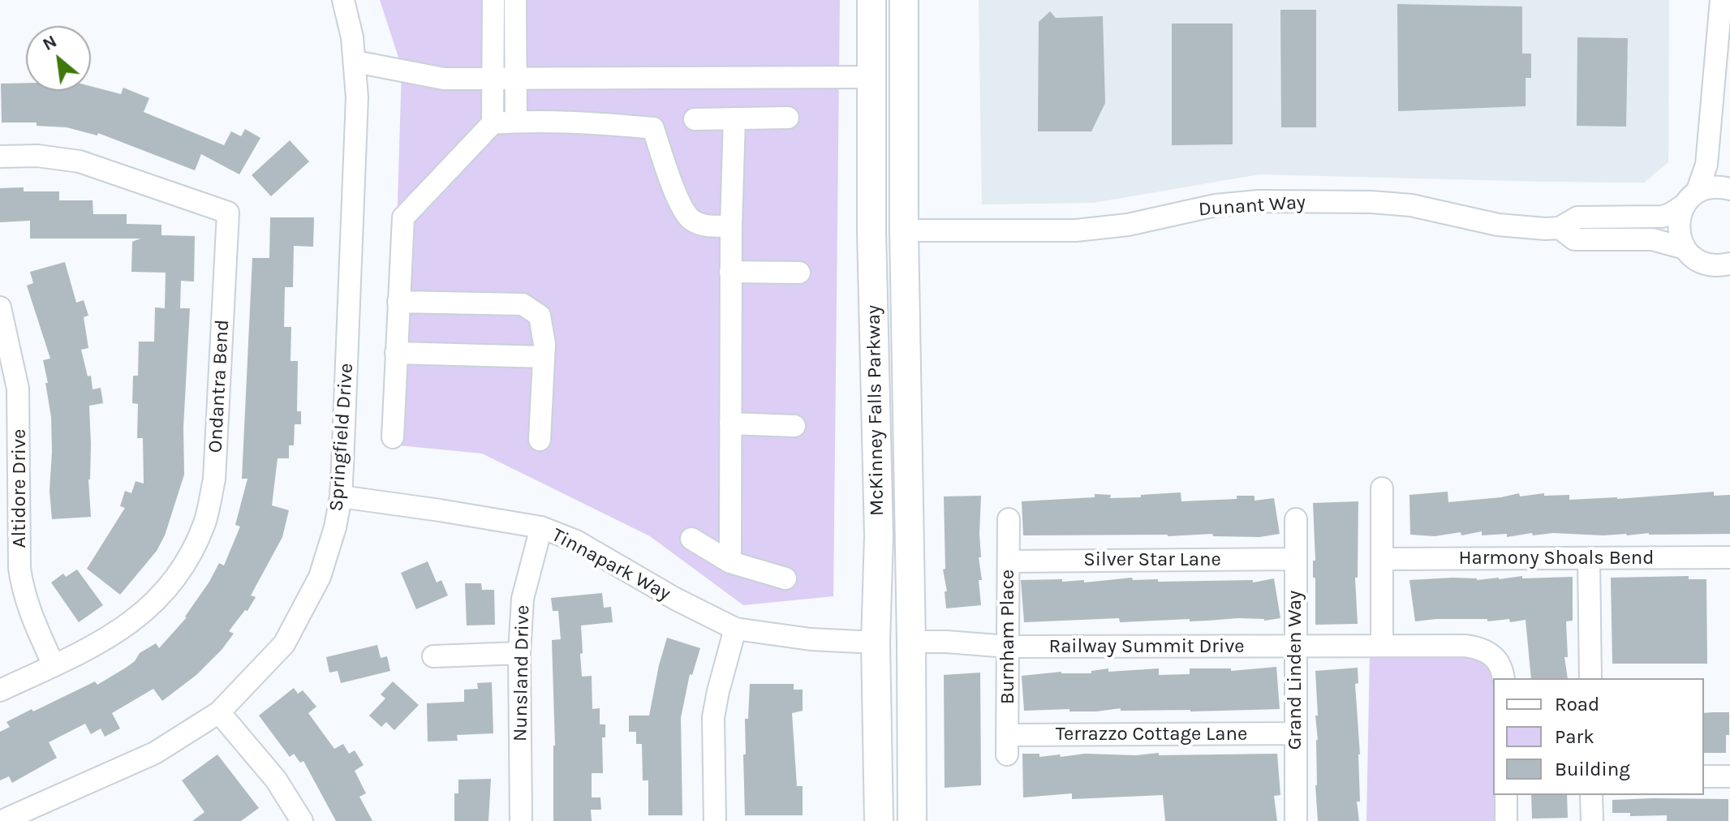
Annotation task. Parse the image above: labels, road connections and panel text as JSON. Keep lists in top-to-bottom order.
{
  "streets": {
    "main road": ["McKinney Falls Parkway"],
    "street": [
      "Dunant Way",
      "Ondantra Bend",
      "Springfield Drive",
      "Altidore Drive",
      "Harmony Shoals Bend",
      "Silver Star Lane",
      "Tinnapark Way",
      "Burnham Place",
      "Railway Summit Drive",
      "Grand Linden Way",
      "Nunsland Drive",
      "Terrazzo Cottage Lane"
    ]
  },
  "crossings": [
    ["Dunant Way", "McKinney Falls Parkway"],
    ["Ondantra Bend", "Altidore Drive"],
    ["McKinney Falls Parkway", "Tinnapark Way"],
    ["McKinney Falls Parkway", "Railway Summit Drive"],
    ["Springfield Drive", "Tinnapark Way"],
    ["Silver Star Lane", "Burnham Place"],
    ["Silver Star Lane", "Grand Linden Way"],
    ["Tinnapark Way", "Nunsland Drive"],
    ["Burnham Place", "Railway Summit Drive"],
    ["Burnham Place", "Terrazzo Cottage Lane"],
    ["Railway Summit Drive", "Grand Linden Way"],
    ["Grand Linden Way", "Terrazzo Cottage Lane"]
  ],
  "legend": ["Road", "Park", "Building"],
  "north": "top left"
}
